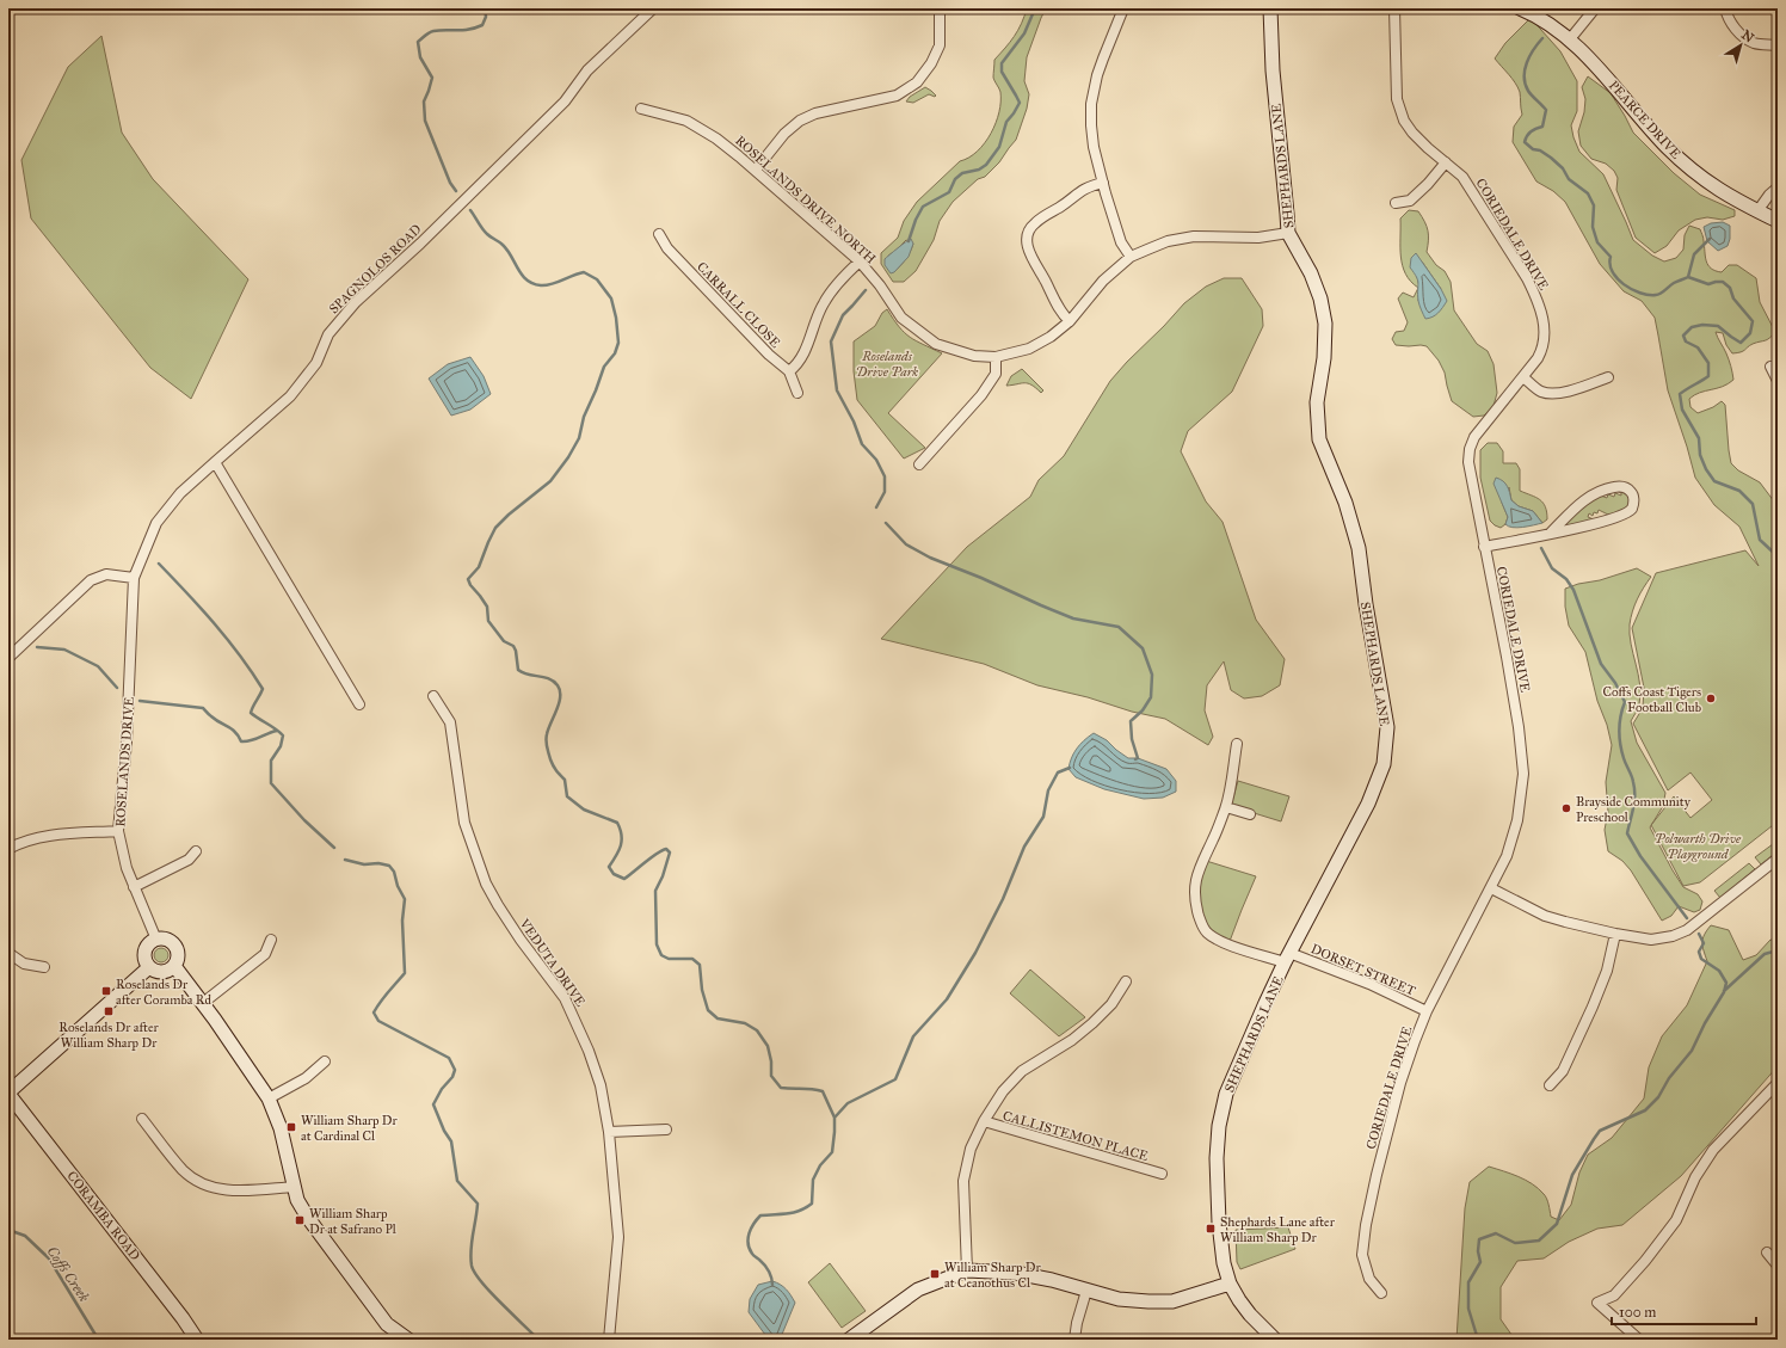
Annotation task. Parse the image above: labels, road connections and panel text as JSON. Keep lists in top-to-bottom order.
{
  "streets": {
    "street": [
      "PEARCE DRIVE",
      "SHEPHARDS LANE",
      "ROSELANDS DRIVE NORTH",
      "CORIEDALE DRIVE",
      "SPAGNOLOS ROAD",
      "CARRALL CLOSE",
      "ROSELANDS DRIVE",
      "VEDUTA DRIVE",
      "DORSET STREET",
      "CALLISTEMON PLACE",
      "CORAMBA ROAD"
    ]
  },
  "crossings": [
    ["SHEPHARDS LANE", "ROSELANDS DRIVE NORTH"],
    ["SHEPHARDS LANE", "DORSET STREET"],
    ["CORIEDALE DRIVE", "DORSET STREET"],
    ["SPAGNOLOS ROAD", "ROSELANDS DRIVE"]
  ],
  "water": ["Coffs Creek"],
  "parks": ["Roselands Drive Park", "Polwarth Drive Playground"],
  "places": {
    "other": ["Coffs Coast Tigers Football Club", "Brayside Community Preschool"],
    "transit": [
      "Roselands Dr after Coramba Rd",
      "Roselands Dr after William Sharp Dr",
      "William Sharp Dr at Cardinal Cl",
      "William Sharp Dr at Safrano Pl",
      "Shephards Lane after William Sharp Dr",
      "William Sharp Dr at Ceanothus Cl"
    ]
  },
  "scale_bar": "100 m",
  "north": "top right"
}
